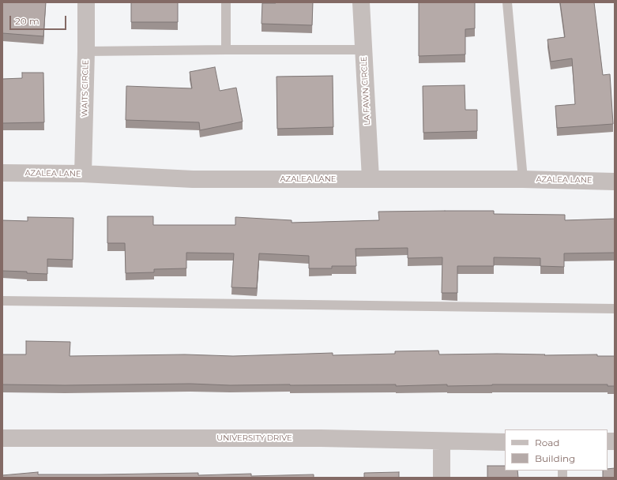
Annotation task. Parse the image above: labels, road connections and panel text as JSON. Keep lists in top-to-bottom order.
{
  "streets": {
    "street": [
      "WAITS CIRCLE",
      "LA FAWN CIRCLE",
      "AZALEA LANE",
      "UNIVERSITY DRIVE"
    ]
  },
  "crossings": [
    ["WAITS CIRCLE", "AZALEA LANE"],
    ["LA FAWN CIRCLE", "AZALEA LANE"]
  ],
  "legend": ["Road", "Building"],
  "scale_bar": "20 m"
}
